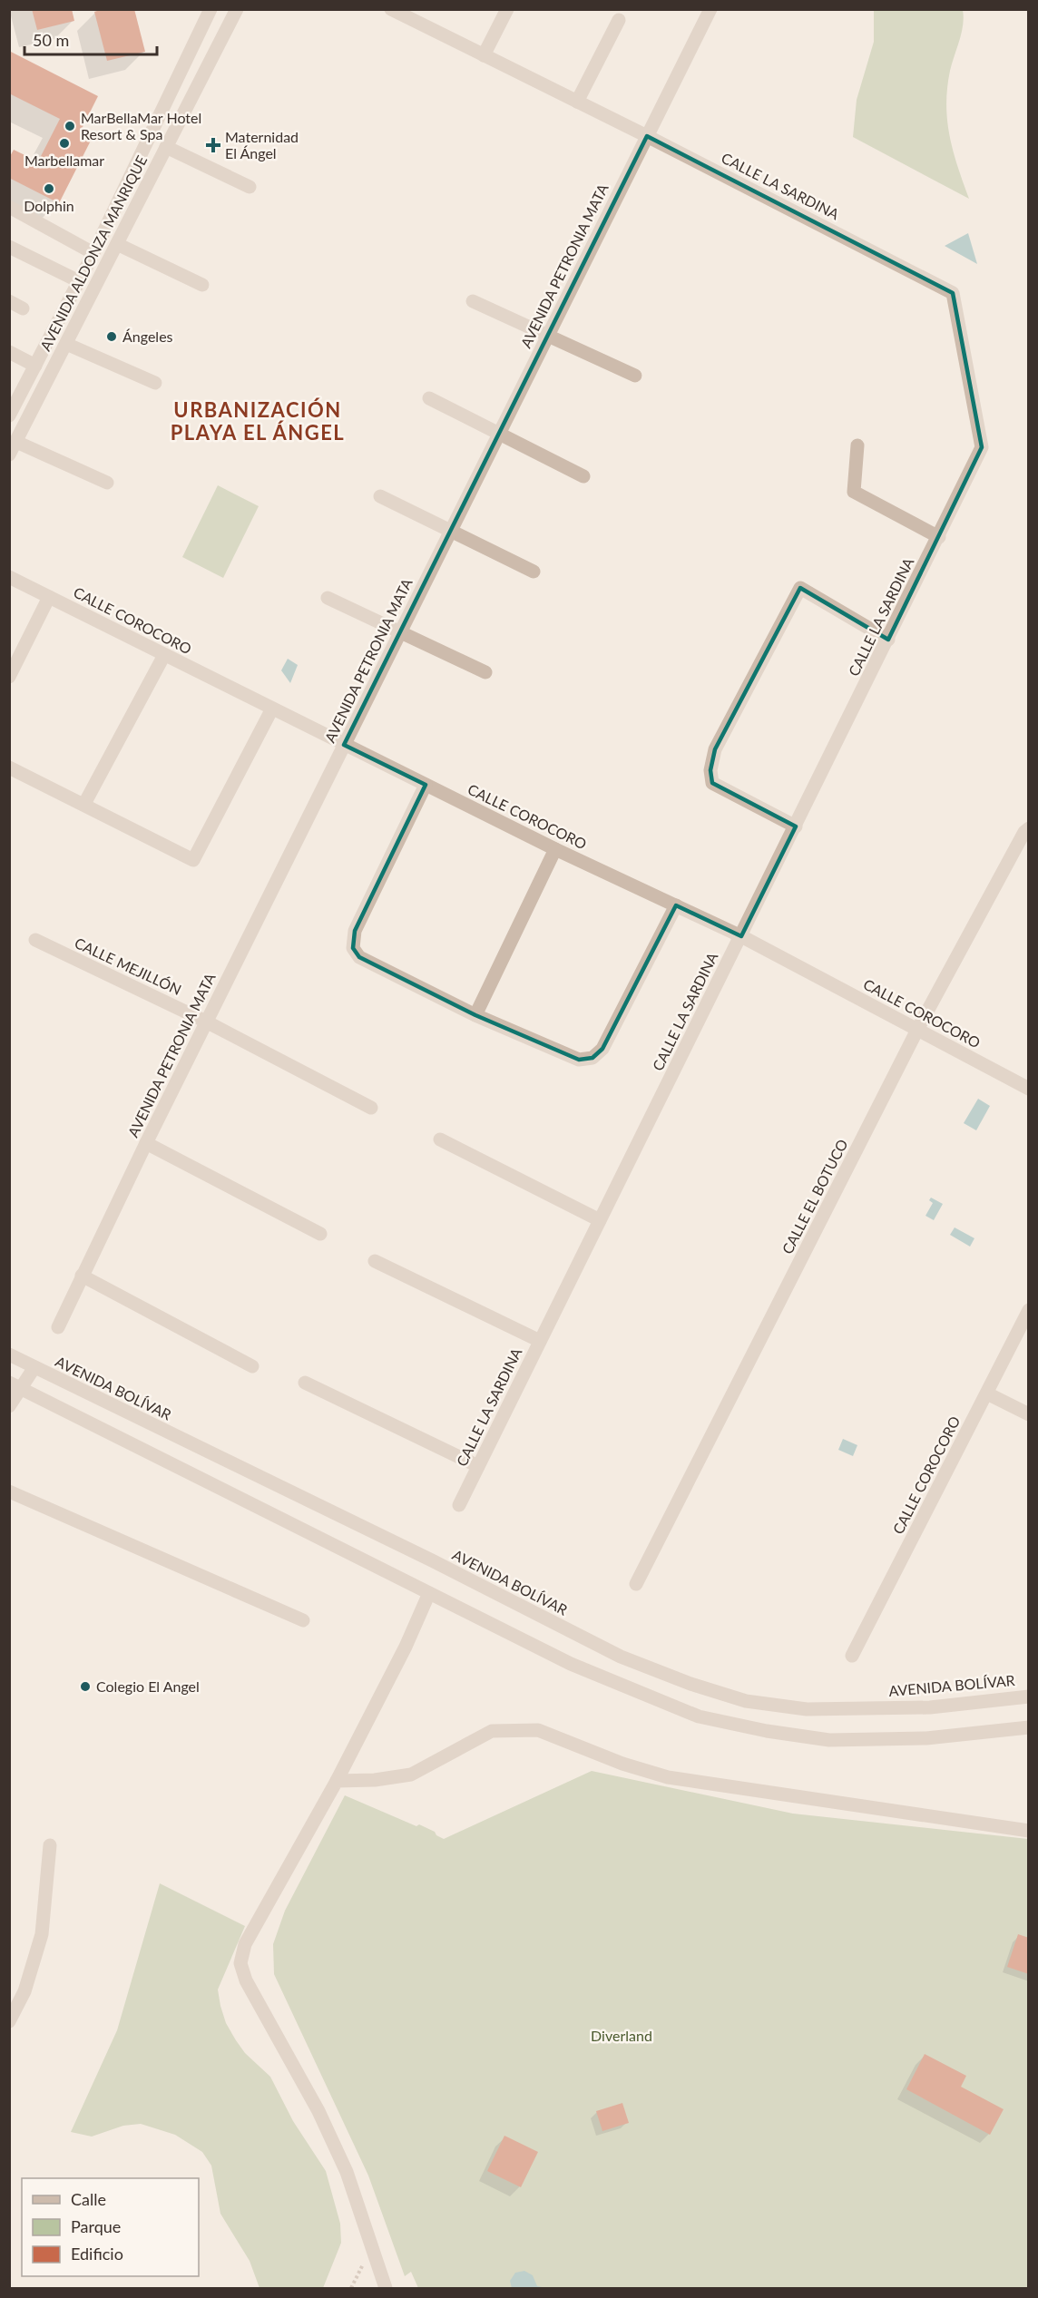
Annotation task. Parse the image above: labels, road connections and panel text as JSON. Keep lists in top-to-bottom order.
{
  "streets": {
    "street": [
      "CALLE LA SARDINA",
      "AVENIDA ALDONZA MANRIQUE",
      "AVENIDA PETRONIA MATA",
      "CALLE COROCORO",
      "CALLE MEJILLÓN",
      "CALLE EL BOTUCO",
      "AVENIDA BOLÍVAR"
    ]
  },
  "crossings": [
    ["CALLE LA SARDINA", "AVENIDA PETRONIA MATA"],
    ["CALLE LA SARDINA", "CALLE COROCORO"],
    ["AVENIDA PETRONIA MATA", "CALLE COROCORO"],
    ["AVENIDA PETRONIA MATA", "CALLE MEJILLÓN"],
    ["CALLE COROCORO", "CALLE EL BOTUCO"]
  ],
  "districts": ["URBANIZACIÓN PLAYA EL ÁNGEL"],
  "parks": ["Diverland"],
  "places": {
    "other": [
      "MarBellaMar Hotel Resort & Spa",
      "Marbellamar",
      "Dolphin",
      "Ángeles",
      "Colegio El Angel"
    ],
    "health": ["Maternidad El Ángel"]
  },
  "legend": ["Calle", "Parque", "Edificio"],
  "scale_bar": "50 m"
}
